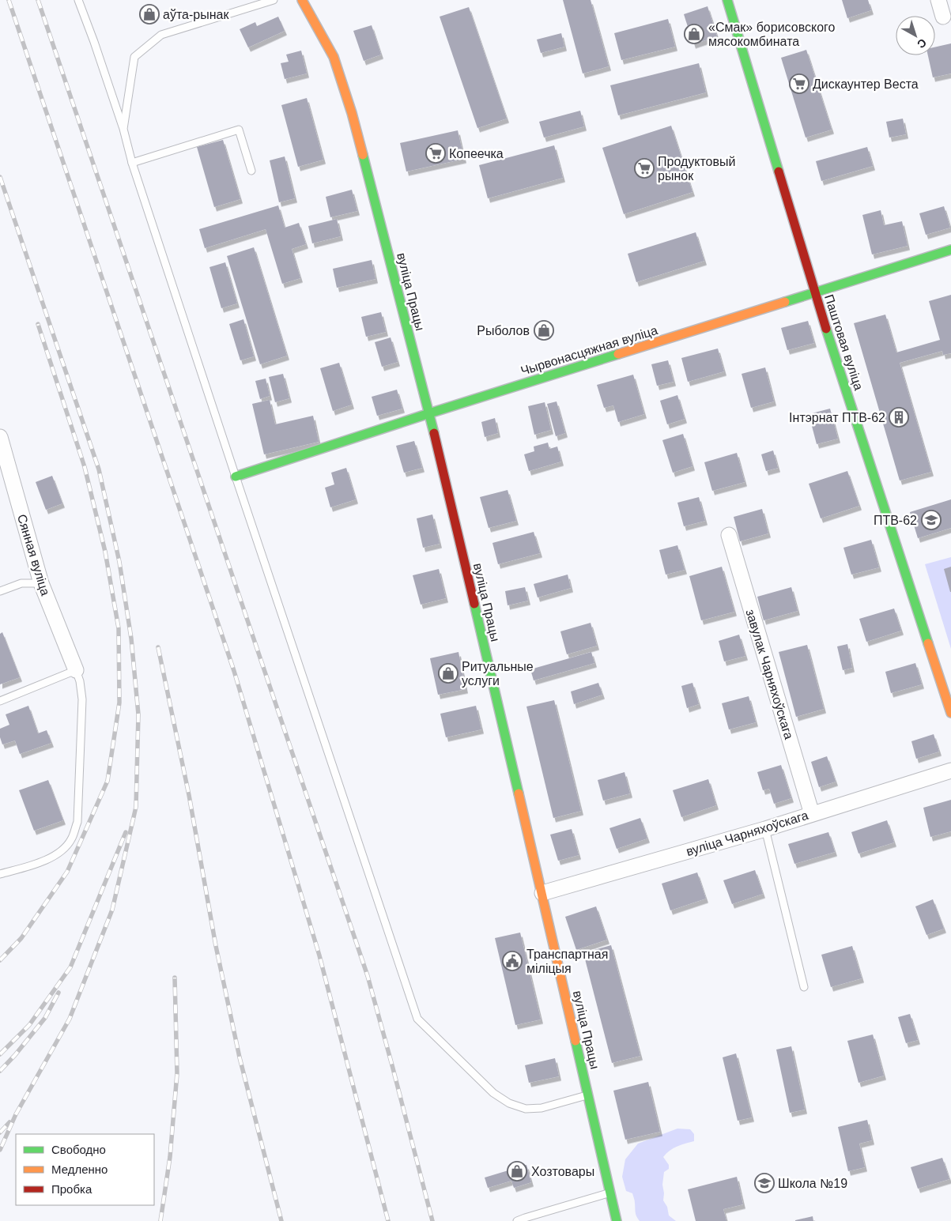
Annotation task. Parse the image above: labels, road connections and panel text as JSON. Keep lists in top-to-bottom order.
{
  "streets": {
    "street": [
      "вуліца Працы",
      "Паштовая вуліца",
      "Чырвонасцяжная вуліца",
      "Сянная вуліца",
      "завулак Чарняхоўскага",
      "вуліца Чарняхоўскага"
    ]
  },
  "crossings": [
    ["вуліца Працы", "Чырвонасцяжная вуліца"],
    ["вуліца Працы", "вуліца Чарняхоўскага"],
    ["Паштовая вуліца", "Чырвонасцяжная вуліца"],
    ["завулак Чарняхоўскага", "вуліца Чарняхоўскага"]
  ],
  "places": {
    "shop": [
      "аўта-рынак",
      "«Смак» борисовского мясокомбината",
      "Рыболов",
      "Ритуальные услуги",
      "Хозтовары"
    ],
    "supermarket": ["Дискаунтер Веста", "Копеечка", "Продуктовый рынок"],
    "building": ["Інтэрнат ПТВ-62"],
    "school or university": ["ПТВ-62", "Школа №19"],
    "public building": ["Транспартная міліцыя"]
  },
  "legend": ["Свободно", "Медленно", "Пробка"],
  "north": "bottom right"
}
